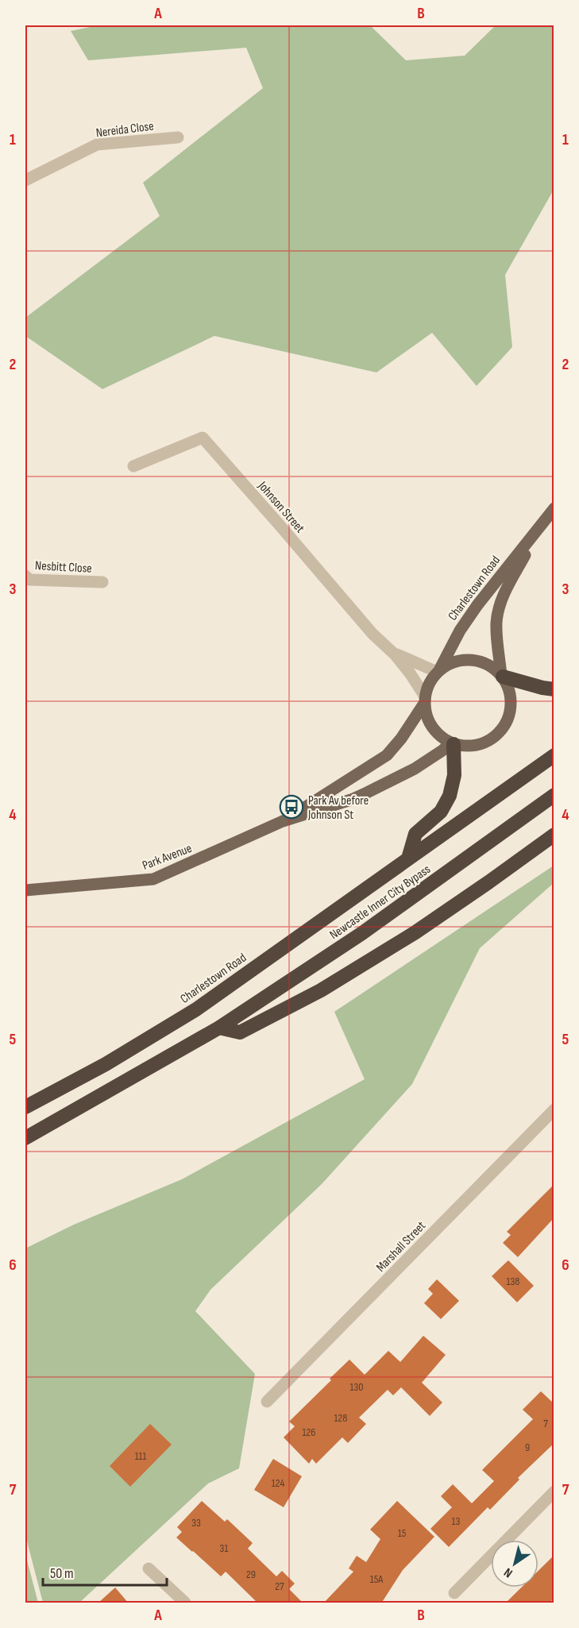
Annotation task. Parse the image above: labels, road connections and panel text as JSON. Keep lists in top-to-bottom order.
{
  "streets": {
    "highway": ["Charlestown Road", "Newcastle Inner City Bypass"],
    "main road": ["Park Avenue"],
    "street": [
      "Nereida Close",
      "Johnson Street",
      "Nesbitt Close",
      "Marshall Street"
    ]
  },
  "crossings": [
    ["Johnson Street", "Charlestown Road"],
    ["Johnson Street", "Park Avenue"],
    ["Charlestown Road", "Park Avenue"],
    ["Charlestown Road", "Newcastle Inner City Bypass"]
  ],
  "places": {
    "bus stop": ["Park Av before Johnson St"]
  },
  "house_numbers": [
    "138",
    "130",
    "128",
    "7",
    "126",
    "9",
    "111",
    "124",
    "13",
    "33",
    "15",
    "31",
    "29",
    "15A",
    "27"
  ],
  "scale_bar": "50 m",
  "north": "bottom left",
  "grid": {
    "columns": ["A", "B"],
    "rows": [
      "1",
      "2",
      "3",
      "4",
      "5",
      "6",
      "7"
    ]
  }
}
